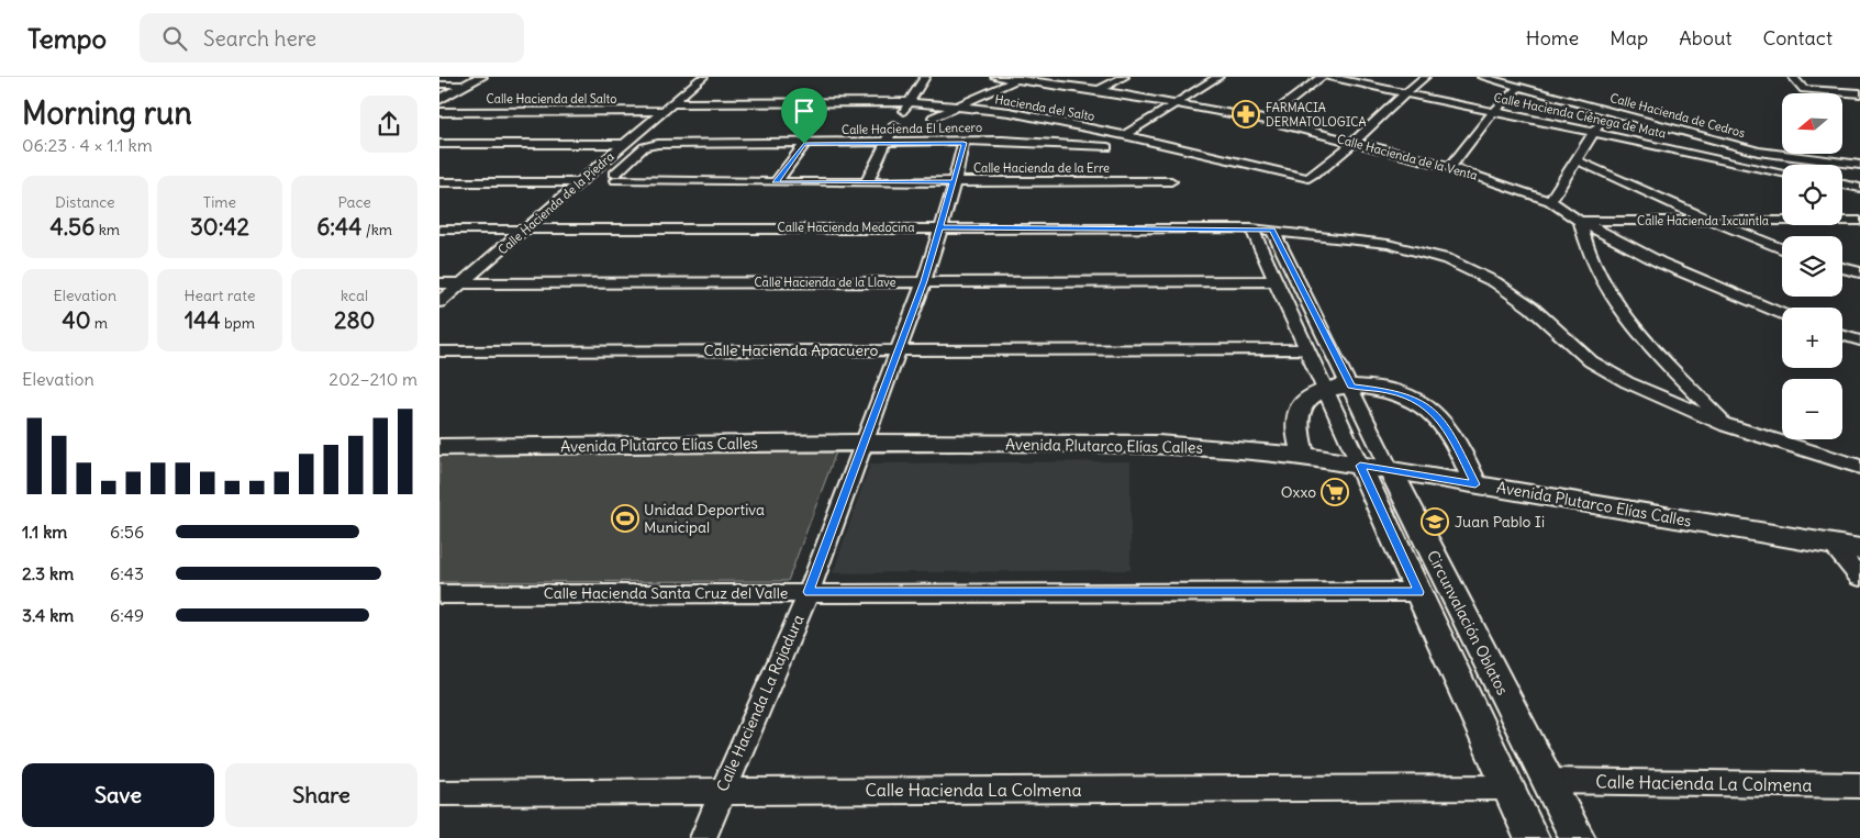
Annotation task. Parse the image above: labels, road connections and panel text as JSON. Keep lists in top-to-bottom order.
{
  "streets": {
    "street": [
      "Calle Hacienda del Salto",
      "Hacienda del Salto",
      "Calle Hacienda Ciénega de Mata",
      "Calle Hacienda de Cedros",
      "Calle Hacienda El Lencero",
      "Calle Hacienda de la Venta",
      "Calle Hacienda de la Erre",
      "Calle Hacienda de la Piedra",
      "Calle Hacienda Ixcuintla",
      "Calle Hacienda Medocina",
      "Calle Hacienda de la Llave",
      "Calle Hacienda Apacuero",
      "Avenida Plutarco Elías Calles",
      "Calle Hacienda Santa Cruz del Valle",
      "Circunvalación Oblatos",
      "Calle Hacienda La Rajadura",
      "Calle Hacienda La Colmena"
    ]
  },
  "crossings": [
    ["Calle Hacienda del Salto", "Hacienda del Salto"],
    ["Calle Hacienda del Salto", "Calle Hacienda de la Piedra"],
    ["Hacienda del Salto", "Calle Hacienda de la Venta"],
    ["Hacienda del Salto", "Calle Hacienda de la Piedra"],
    ["Calle Hacienda El Lencero", "Calle Hacienda de la Erre"],
    ["Calle Hacienda El Lencero", "Calle Hacienda La Rajadura"],
    ["Calle Hacienda de la Venta", "Calle Hacienda Ixcuintla"],
    ["Calle Hacienda de la Erre", "Calle Hacienda La Rajadura"],
    ["Calle Hacienda de la Piedra", "Calle Hacienda Medocina"],
    ["Calle Hacienda de la Piedra", "Calle Hacienda de la Llave"],
    ["Calle Hacienda Medocina", "Circunvalación Oblatos"],
    ["Calle Hacienda Medocina", "Calle Hacienda La Rajadura"],
    ["Calle Hacienda de la Llave", "Circunvalación Oblatos"],
    ["Calle Hacienda de la Llave", "Calle Hacienda La Rajadura"],
    ["Calle Hacienda Apacuero", "Circunvalación Oblatos"],
    ["Calle Hacienda Apacuero", "Calle Hacienda La Rajadura"],
    ["Avenida Plutarco Elías Calles", "Circunvalación Oblatos"],
    ["Avenida Plutarco Elías Calles", "Calle Hacienda La Rajadura"],
    ["Calle Hacienda Santa Cruz del Valle", "Circunvalación Oblatos"],
    ["Calle Hacienda Santa Cruz del Valle", "Calle Hacienda La Rajadura"],
    ["Circunvalación Oblatos", "Calle Hacienda La Colmena"],
    ["Calle Hacienda La Rajadura", "Calle Hacienda La Colmena"]
  ],
  "places": {
    "pharmacy": ["FARMACIA DERMATOLOGICA"],
    "supermarket": ["Oxxo"],
    "sports": ["Unidad Deportiva Municipal"],
    "school or university": ["Juan Pablo Ii"]
  },
  "north": "left",
  "page": {
    "header": "Tempo",
    "search": "Search here",
    "nav": [
      "Home",
      "Map",
      "About",
      "Contact"
    ],
    "heading": ["Morning run", "06:23 · 4 × 1.1 km"],
    "map_buttons": ["+", "−"],
    "stats": [
      ["Distance", "4.56 km"],
      ["Time", "30:42"],
      ["Pace", "6:44 /km"],
      ["Elevation", "40 m"],
      ["Heart rate", "144 bpm"],
      ["kcal", "280"]
    ],
    "chart": ["Elevation", "202–210 m"],
    "list": [
      {
        "name": "1.1 km",
        "note": "6:56"
      },
      {
        "name": "2.3 km",
        "note": "6:43"
      },
      {
        "name": "3.4 km",
        "note": "6:49"
      }
    ],
    "buttons": ["Save", "Share"]
  }
}
